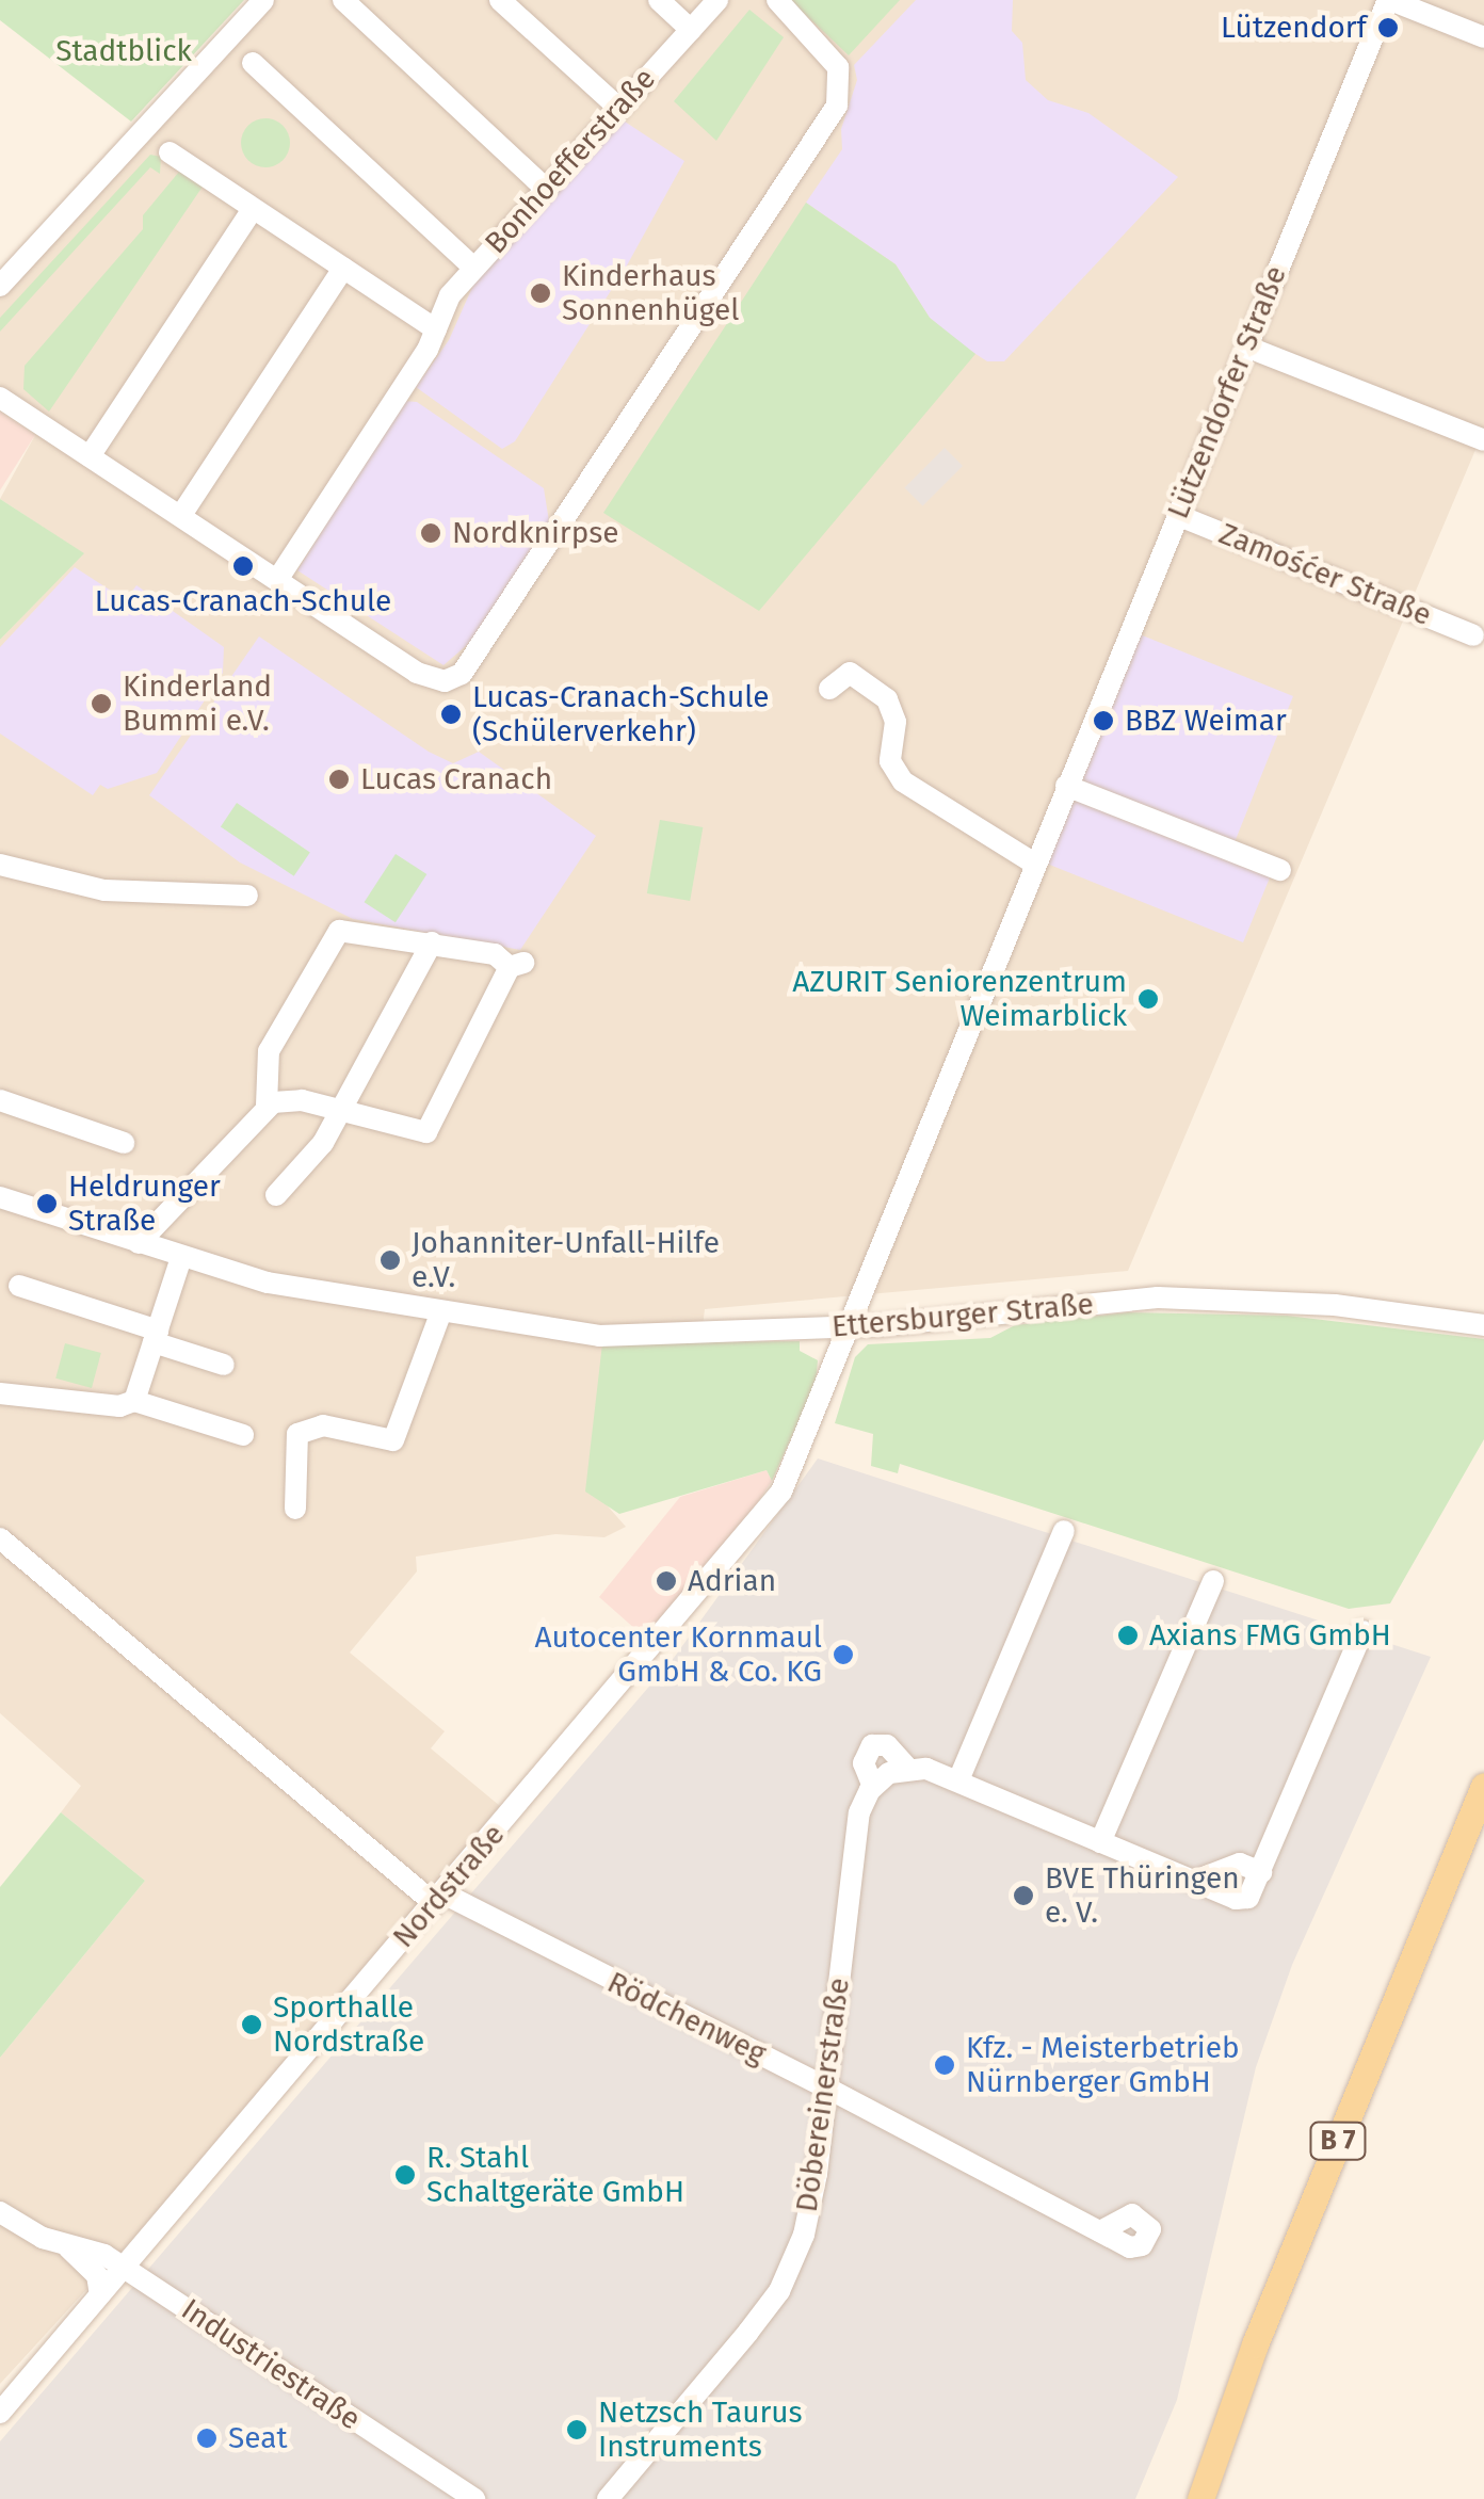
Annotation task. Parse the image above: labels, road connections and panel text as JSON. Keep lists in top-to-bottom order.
{
  "streets": {
    "main road": ["B 7"],
    "street": [
      "Bonhoefferstraße",
      "Lützendorfer Straße",
      "Zamośćer Straße",
      "Ettersburger Straße",
      "Nordstraße",
      "Rödchenweg",
      "Döbereinerstraße",
      "Industriestraße"
    ]
  },
  "crossings": [
    ["Lützendorfer Straße", "Zamośćer Straße"],
    ["Lützendorfer Straße", "Ettersburger Straße"],
    ["Lützendorfer Straße", "Nordstraße"],
    ["Ettersburger Straße", "Nordstraße"],
    ["Nordstraße", "Rödchenweg"],
    ["Nordstraße", "Industriestraße"],
    ["Rödchenweg", "Döbereinerstraße"]
  ],
  "parks": ["Stadtblick"],
  "places": [
    "Lützendorf",
    "Kinderhaus Sonnenhügel",
    "Nordknirpse",
    "Lucas-Cranach-Schule",
    "Kinderland Bummi e.V.",
    "Lucas-Cranach-Schule (Schülerverkehr)",
    "BBZ Weimar",
    "Lucas Cranach",
    "AZURIT Seniorenzentrum Weimarblick",
    "Heldrunger Straße",
    "Johanniter-Unfall-Hilfe e.V.",
    "Adrian",
    "Axians FMG GmbH",
    "Autocenter Kornmaul GmbH & Co. KG",
    "BVE Thüringen e. V.",
    "Sporthalle Nordstraße",
    "Kfz. - Meisterbetrieb Nürnberger GmbH",
    "R. Stahl Schaltgeräte GmbH",
    "Netzsch Taurus Instruments",
    "Seat"
  ]
}
